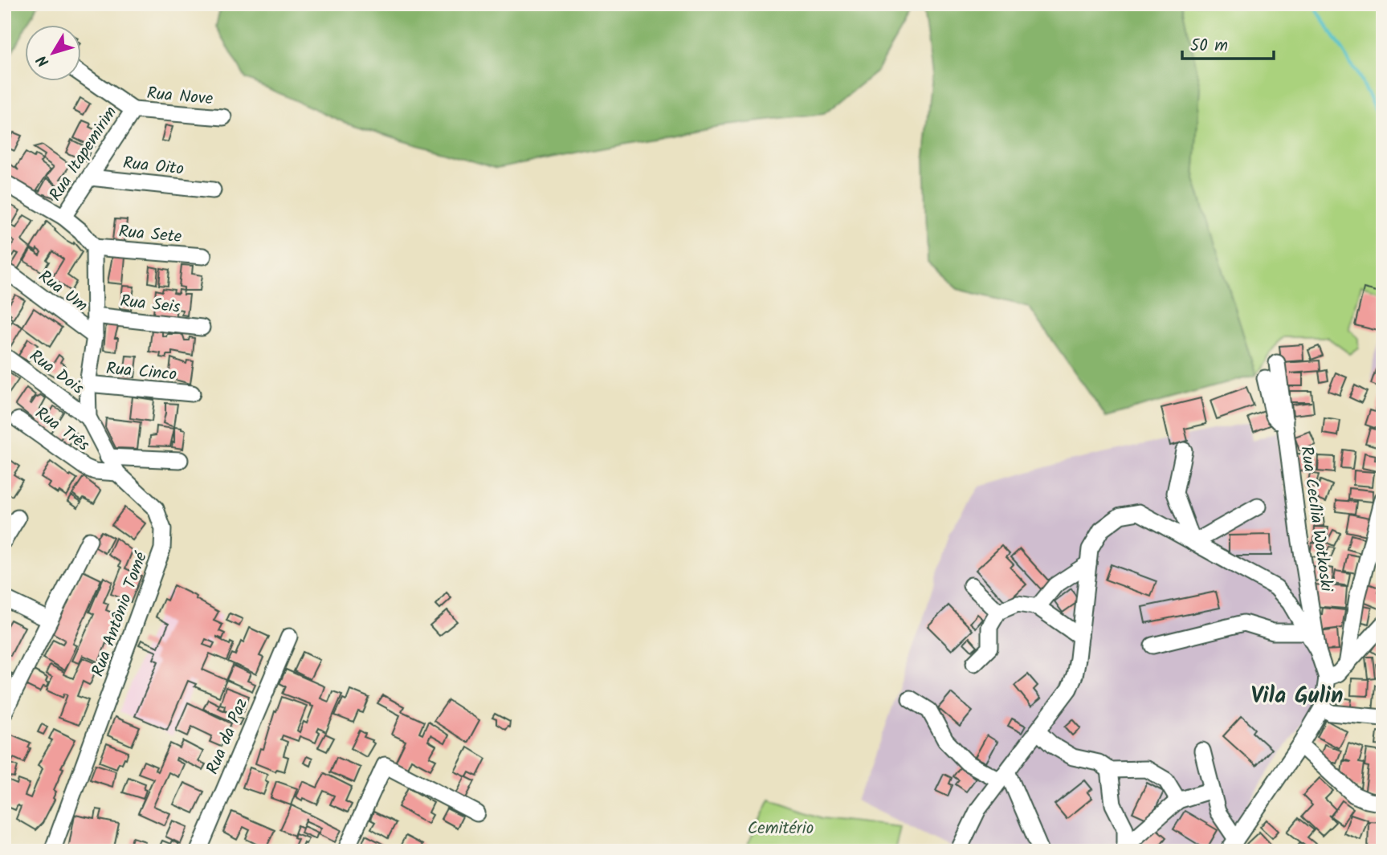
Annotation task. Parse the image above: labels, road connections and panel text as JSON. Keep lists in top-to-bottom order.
{
  "streets": {
    "street": [
      "Rua Nove",
      "Rua Itapemirim",
      "Rua Oito",
      "Rua Sete",
      "Rua Um",
      "Rua Seis",
      "Rua Cinco",
      "Rua Dois",
      "Rua Três",
      "Rua Cecília Wotkoski",
      "Rua Antônio Tomé",
      "Rua da Paz"
    ]
  },
  "crossings": [
    ["Rua Nove", "Rua Itapemirim"],
    ["Rua Itapemirim", "Rua Oito"],
    ["Rua Sete", "Rua Antônio Tomé"],
    ["Rua Um", "Rua Antônio Tomé"],
    ["Rua Seis", "Rua Antônio Tomé"],
    ["Rua Cinco", "Rua Antônio Tomé"],
    ["Rua Dois", "Rua Antônio Tomé"],
    ["Rua Três", "Rua Antônio Tomé"]
  ],
  "districts": ["Vila Gulin"],
  "parks": ["Cemitério"],
  "scale_bar": "50 m",
  "north": "bottom left"
}
